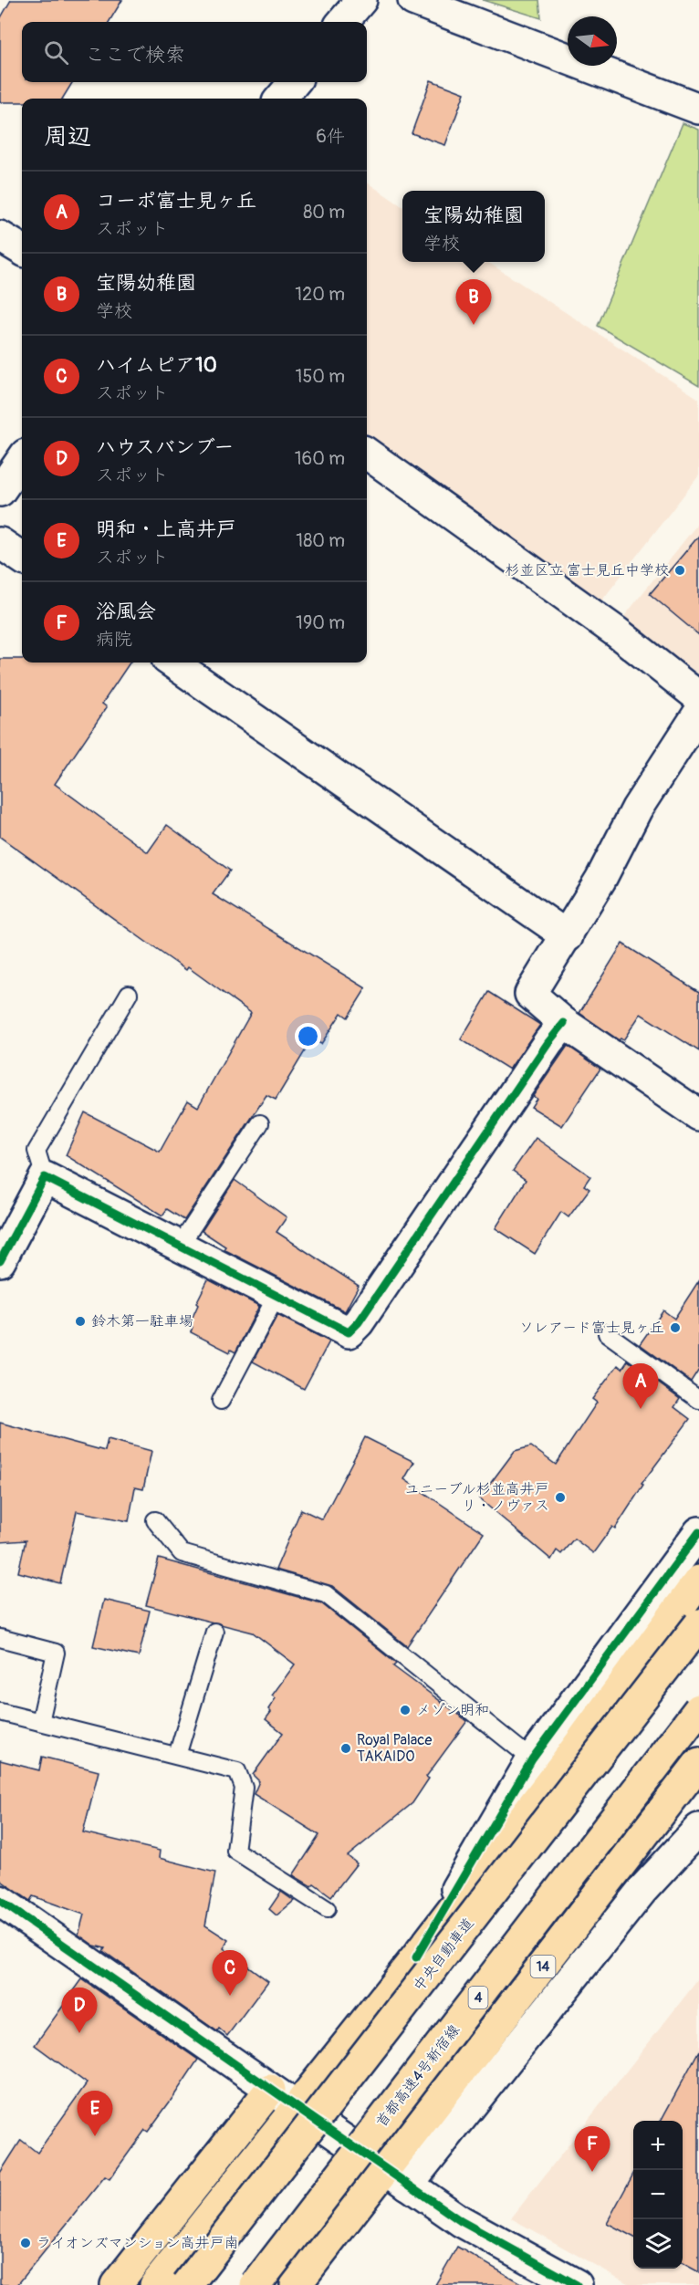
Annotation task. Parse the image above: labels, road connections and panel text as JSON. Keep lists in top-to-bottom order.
{
  "streets": {
    "main road": [
      "中央自動車道",
      "14",
      "4",
      "首都高速4号新宿線"
    ]
  },
  "places": [
    "杉並区立 富士見丘中学校",
    "鈴木第一駐車場",
    "ソレアード富士見ヶ丘",
    "ユニーブル杉並高井戸 リ・ノヴァス",
    "メゾン明和",
    "Royal Palace TAKAIDO",
    "ライオンズマンション高井戸南"
  ],
  "north": "right",
  "page": {
    "search": "ここで検索",
    "heading": ["周辺", "6件"],
    "list": [
      {
        "mark": "A",
        "name": "コーポ富士見ヶ丘",
        "note": "スポット",
        "value": "80 m"
      },
      {
        "mark": "B",
        "name": "宝陽幼稚園",
        "note": "学校",
        "value": "120 m"
      },
      {
        "mark": "C",
        "name": "ハイムピア10",
        "note": "スポット",
        "value": "150 m"
      },
      {
        "mark": "D",
        "name": "ハウスバンブー",
        "note": "スポット",
        "value": "160 m"
      },
      {
        "mark": "E",
        "name": "明和・上高井戸",
        "note": "スポット",
        "value": "180 m"
      },
      {
        "mark": "F",
        "name": "浴風会",
        "note": "病院",
        "value": "190 m"
      }
    ],
    "popup": ["宝陽幼稚園", "学校"],
    "pins": [
      "B",
      "A",
      "C",
      "D",
      "E",
      "F"
    ],
    "map_buttons": ["+", "−"]
  }
}
